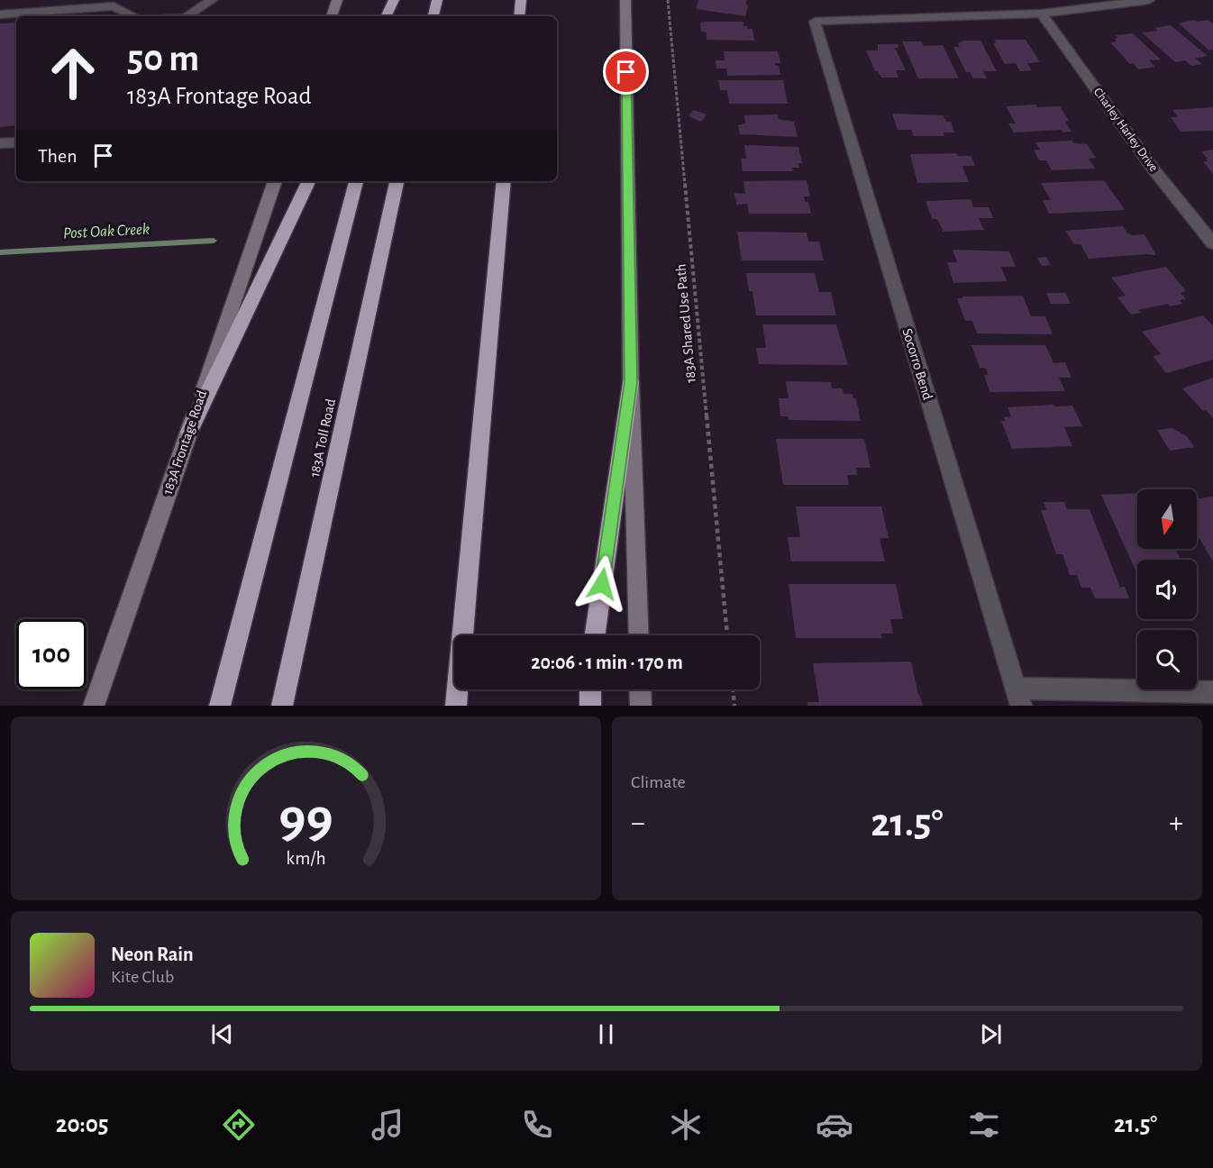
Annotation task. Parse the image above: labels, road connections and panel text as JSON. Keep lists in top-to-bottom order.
{
  "streets": {
    "highway": ["183A Toll Road"],
    "main road": ["183A Frontage Road"],
    "street": ["Charley Harley Drive", "Socorro Bend"],
    "path": ["183A Shared Use Path"]
  },
  "crossings": [
    ["Charley Harley Drive", "Socorro Bend"]
  ],
  "water": ["Post Oak Creek"],
  "north": "bottom",
  "page": {
    "turn": ["50 m", "183A Frontage Road"],
    "then": "Then",
    "limit": "100",
    "trip": "20:06 · 1 min · 170 m",
    "tile": "Climate",
    "heat": ["−", "21.5°", "+"],
    "song": ["Neon Rain", "Kite Club"],
    "tabs": ["20:05", "21.5°"],
    "gauge": ["99", "km/h"]
  }
}
